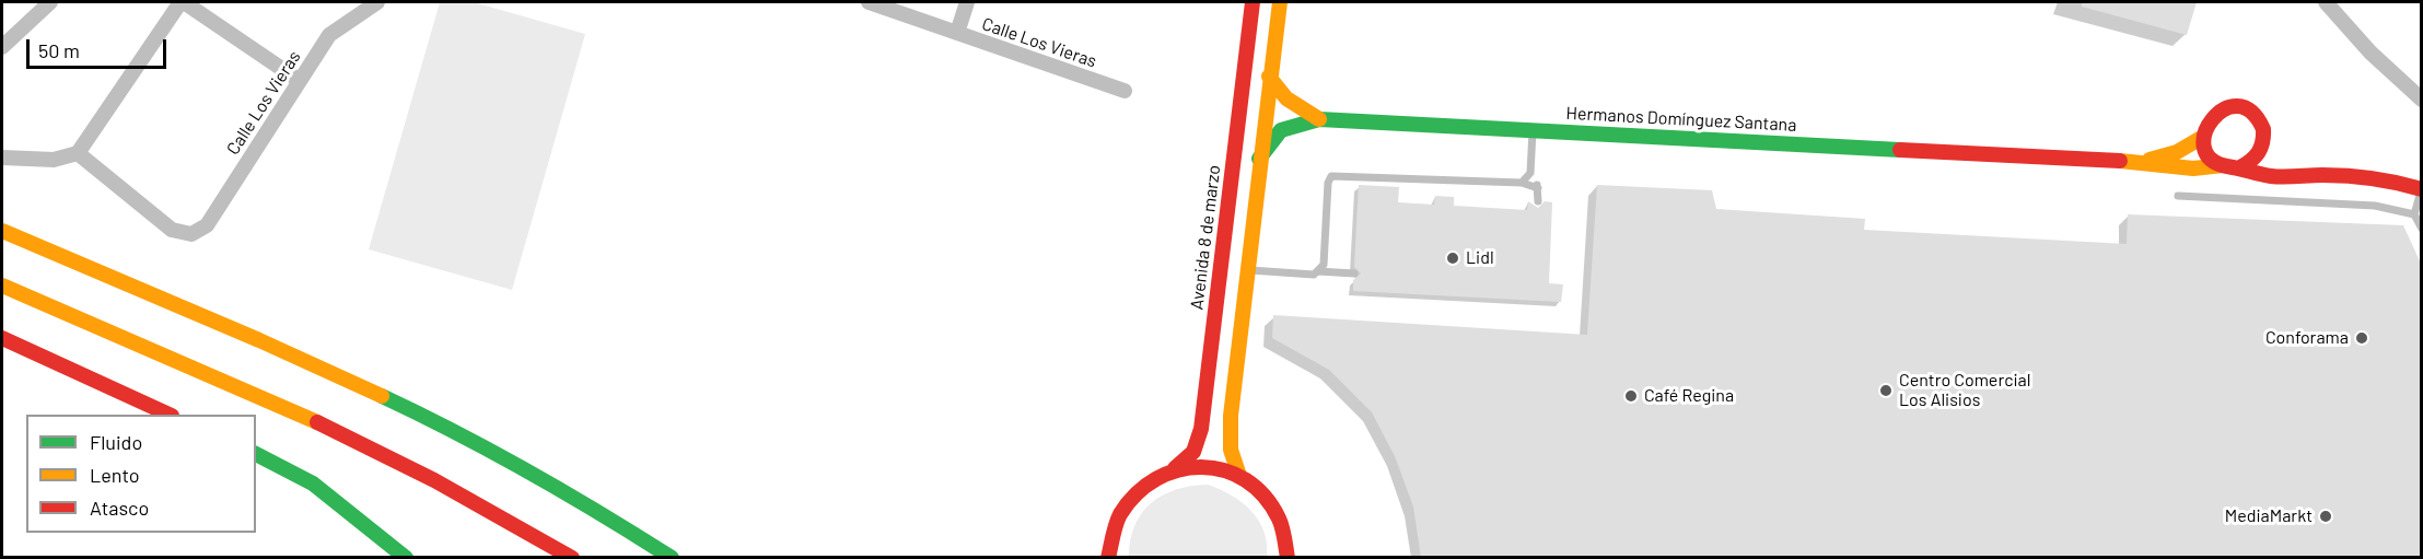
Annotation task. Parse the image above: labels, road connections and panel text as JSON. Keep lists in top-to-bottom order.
{
  "streets": {
    "main road": ["Hermanos Domínguez Santana", "Avenida 8 de marzo"],
    "street": ["Calle Los Vieras"]
  },
  "places": [
    "Lidl",
    "Conforama",
    "Centro Comercial Los Alisios",
    "Café Regina",
    "MediaMarkt"
  ],
  "legend": ["Fluido", "Lento", "Atasco"],
  "scale_bar": "50 m"
}
